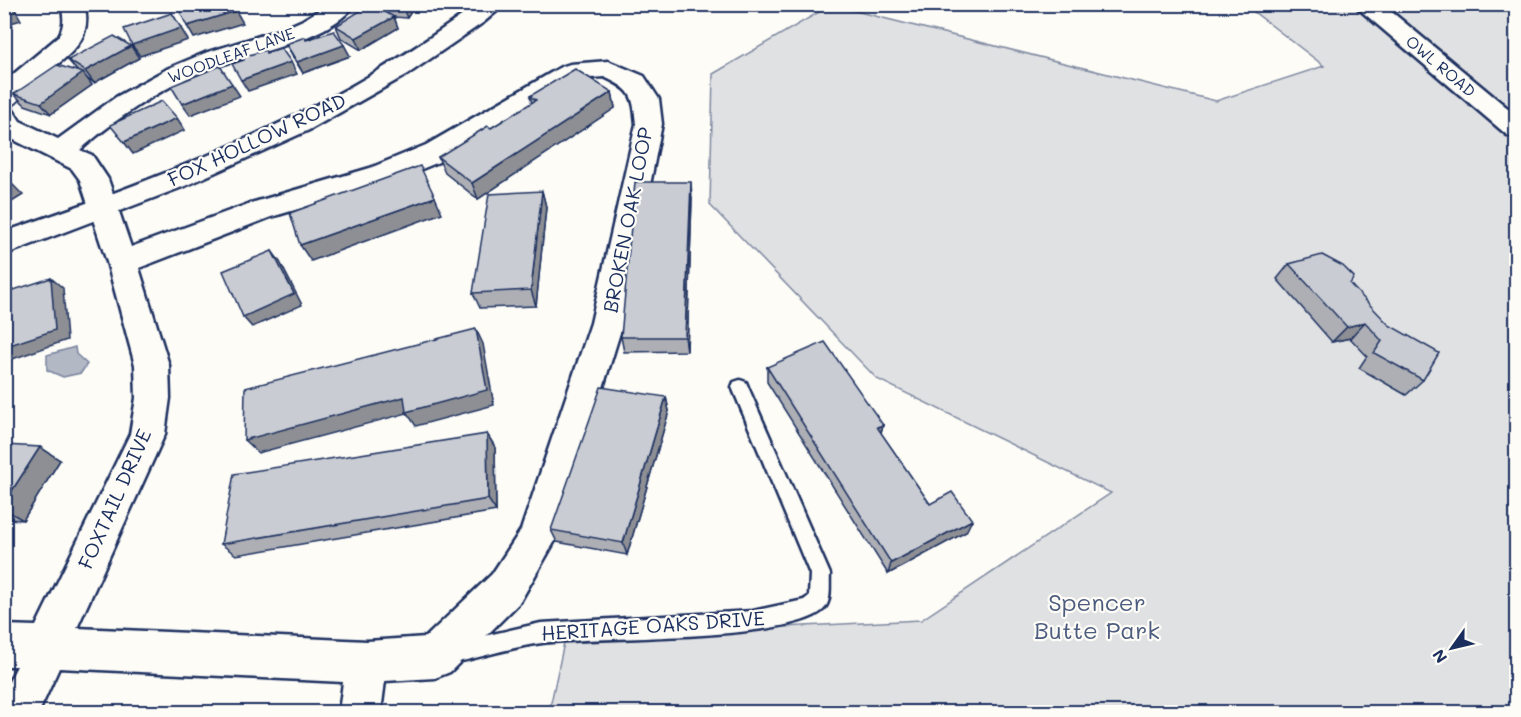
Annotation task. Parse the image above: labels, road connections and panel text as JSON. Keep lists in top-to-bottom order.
{
  "streets": {
    "street": [
      "WOODLEAF LANE",
      "OWL ROAD",
      "FOX HOLLOW ROAD",
      "BROKEN OAK LOOP",
      "FOXTAIL DRIVE"
    ],
    "lane": ["HERITAGE OAKS DRIVE"]
  },
  "crossings": [
    ["FOX HOLLOW ROAD", "FOXTAIL DRIVE"],
    ["BROKEN OAK LOOP", "FOXTAIL DRIVE"],
    ["BROKEN OAK LOOP", "HERITAGE OAKS DRIVE"]
  ],
  "parks": ["Spencer Butte Park"],
  "north": "bottom left"
}
